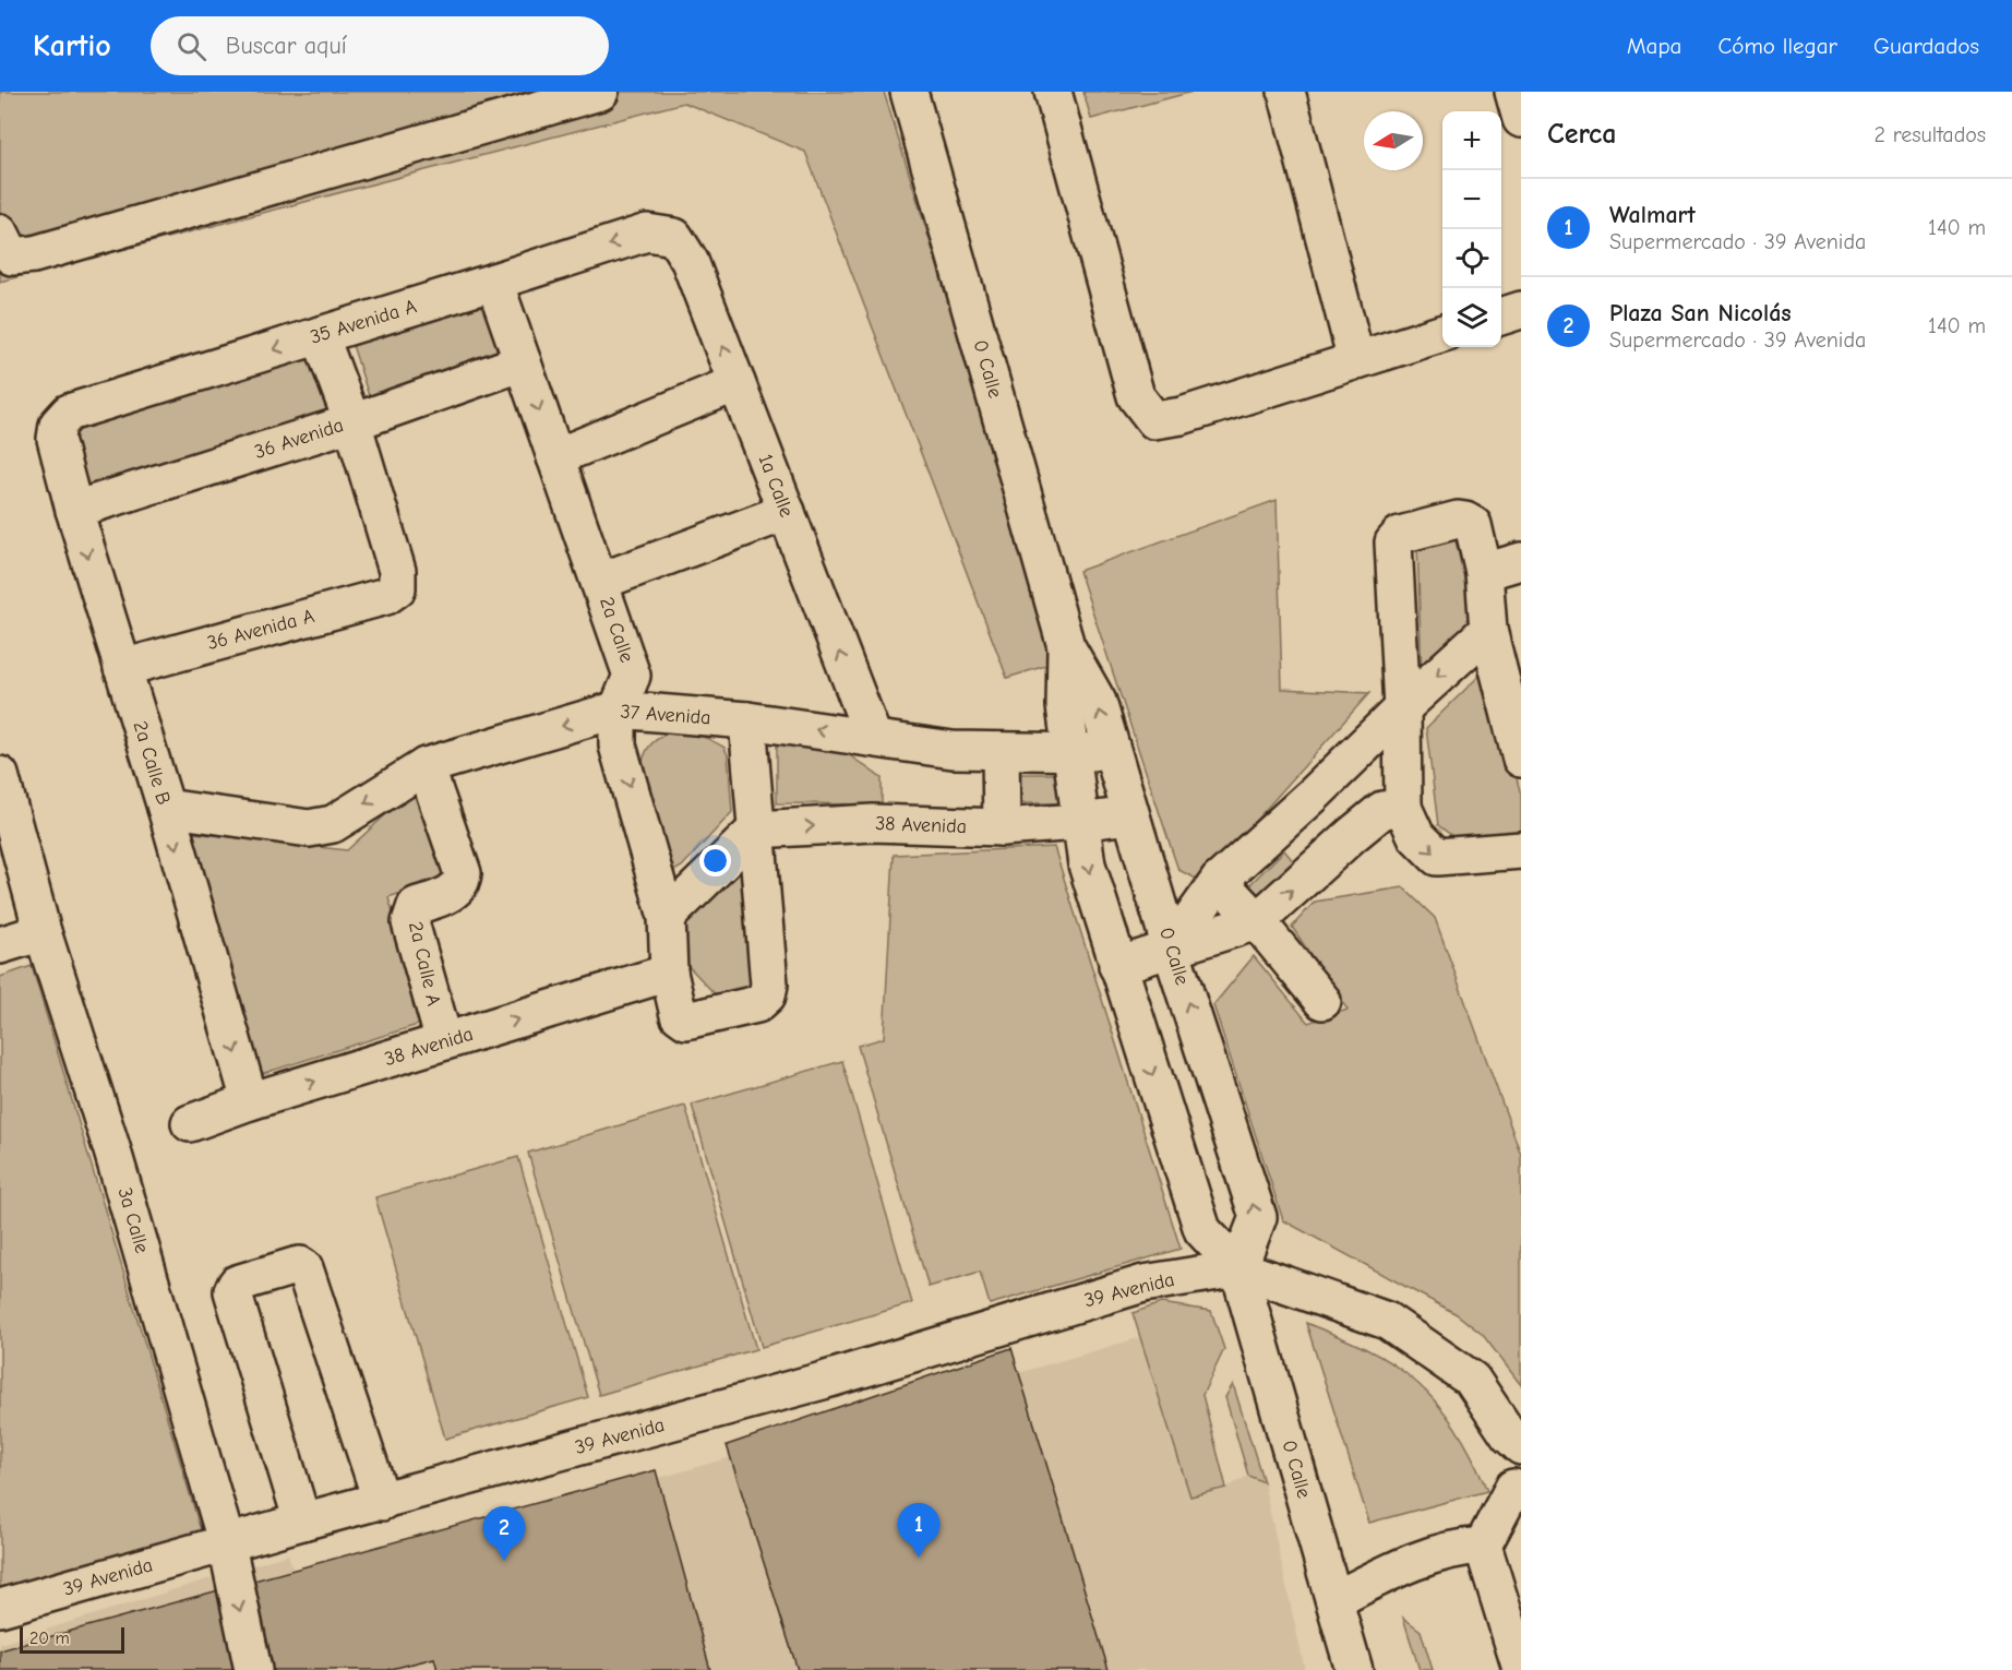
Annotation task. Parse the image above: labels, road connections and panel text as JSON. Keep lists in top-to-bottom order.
{
  "streets": {
    "street": [
      "35 Avenida A",
      "0 Calle",
      "36 Avenida",
      "1a Calle",
      "36 Avenida A",
      "2a Calle",
      "37 Avenida",
      "2a Calle B",
      "38 Avenida",
      "2a Calle A",
      "3a Calle",
      "39 Avenida"
    ]
  },
  "crossings": [
    ["35 Avenida A", "1a Calle"],
    ["35 Avenida A", "2a Calle"],
    ["35 Avenida A", "2a Calle B"],
    ["0 Calle", "37 Avenida"],
    ["0 Calle", "38 Avenida"],
    ["0 Calle", "39 Avenida"],
    ["36 Avenida", "36 Avenida A"],
    ["36 Avenida", "2a Calle"],
    ["36 Avenida", "2a Calle B"],
    ["1a Calle", "37 Avenida"],
    ["36 Avenida A", "2a Calle B"],
    ["2a Calle", "37 Avenida"],
    ["2a Calle", "38 Avenida"],
    ["37 Avenida", "2a Calle B"],
    ["37 Avenida", "2a Calle A"],
    ["2a Calle B", "38 Avenida"],
    ["38 Avenida", "2a Calle A"],
    ["3a Calle", "39 Avenida"]
  ],
  "one_way": [
    "1a Calle",
    "37 Avenida",
    "2a Calle B",
    "38 Avenida"
  ],
  "scale_bar": "20 m",
  "north": "left",
  "page": {
    "header": "Kartio",
    "search": "Buscar aquí",
    "nav": ["Mapa", "Cómo llegar", "Guardados"],
    "heading": ["Cerca", "2 resultados"],
    "map_buttons": ["+", "−"],
    "list": [
      {
        "mark": "1",
        "name": "Walmart",
        "note": "Supermercado · 39 Avenida",
        "value": "140 m"
      },
      {
        "mark": "2",
        "name": "Plaza San Nicolás",
        "note": "Supermercado · 39 Avenida",
        "value": "140 m"
      }
    ],
    "pins": ["1", "2"],
    "scale": "20 m"
  }
}
